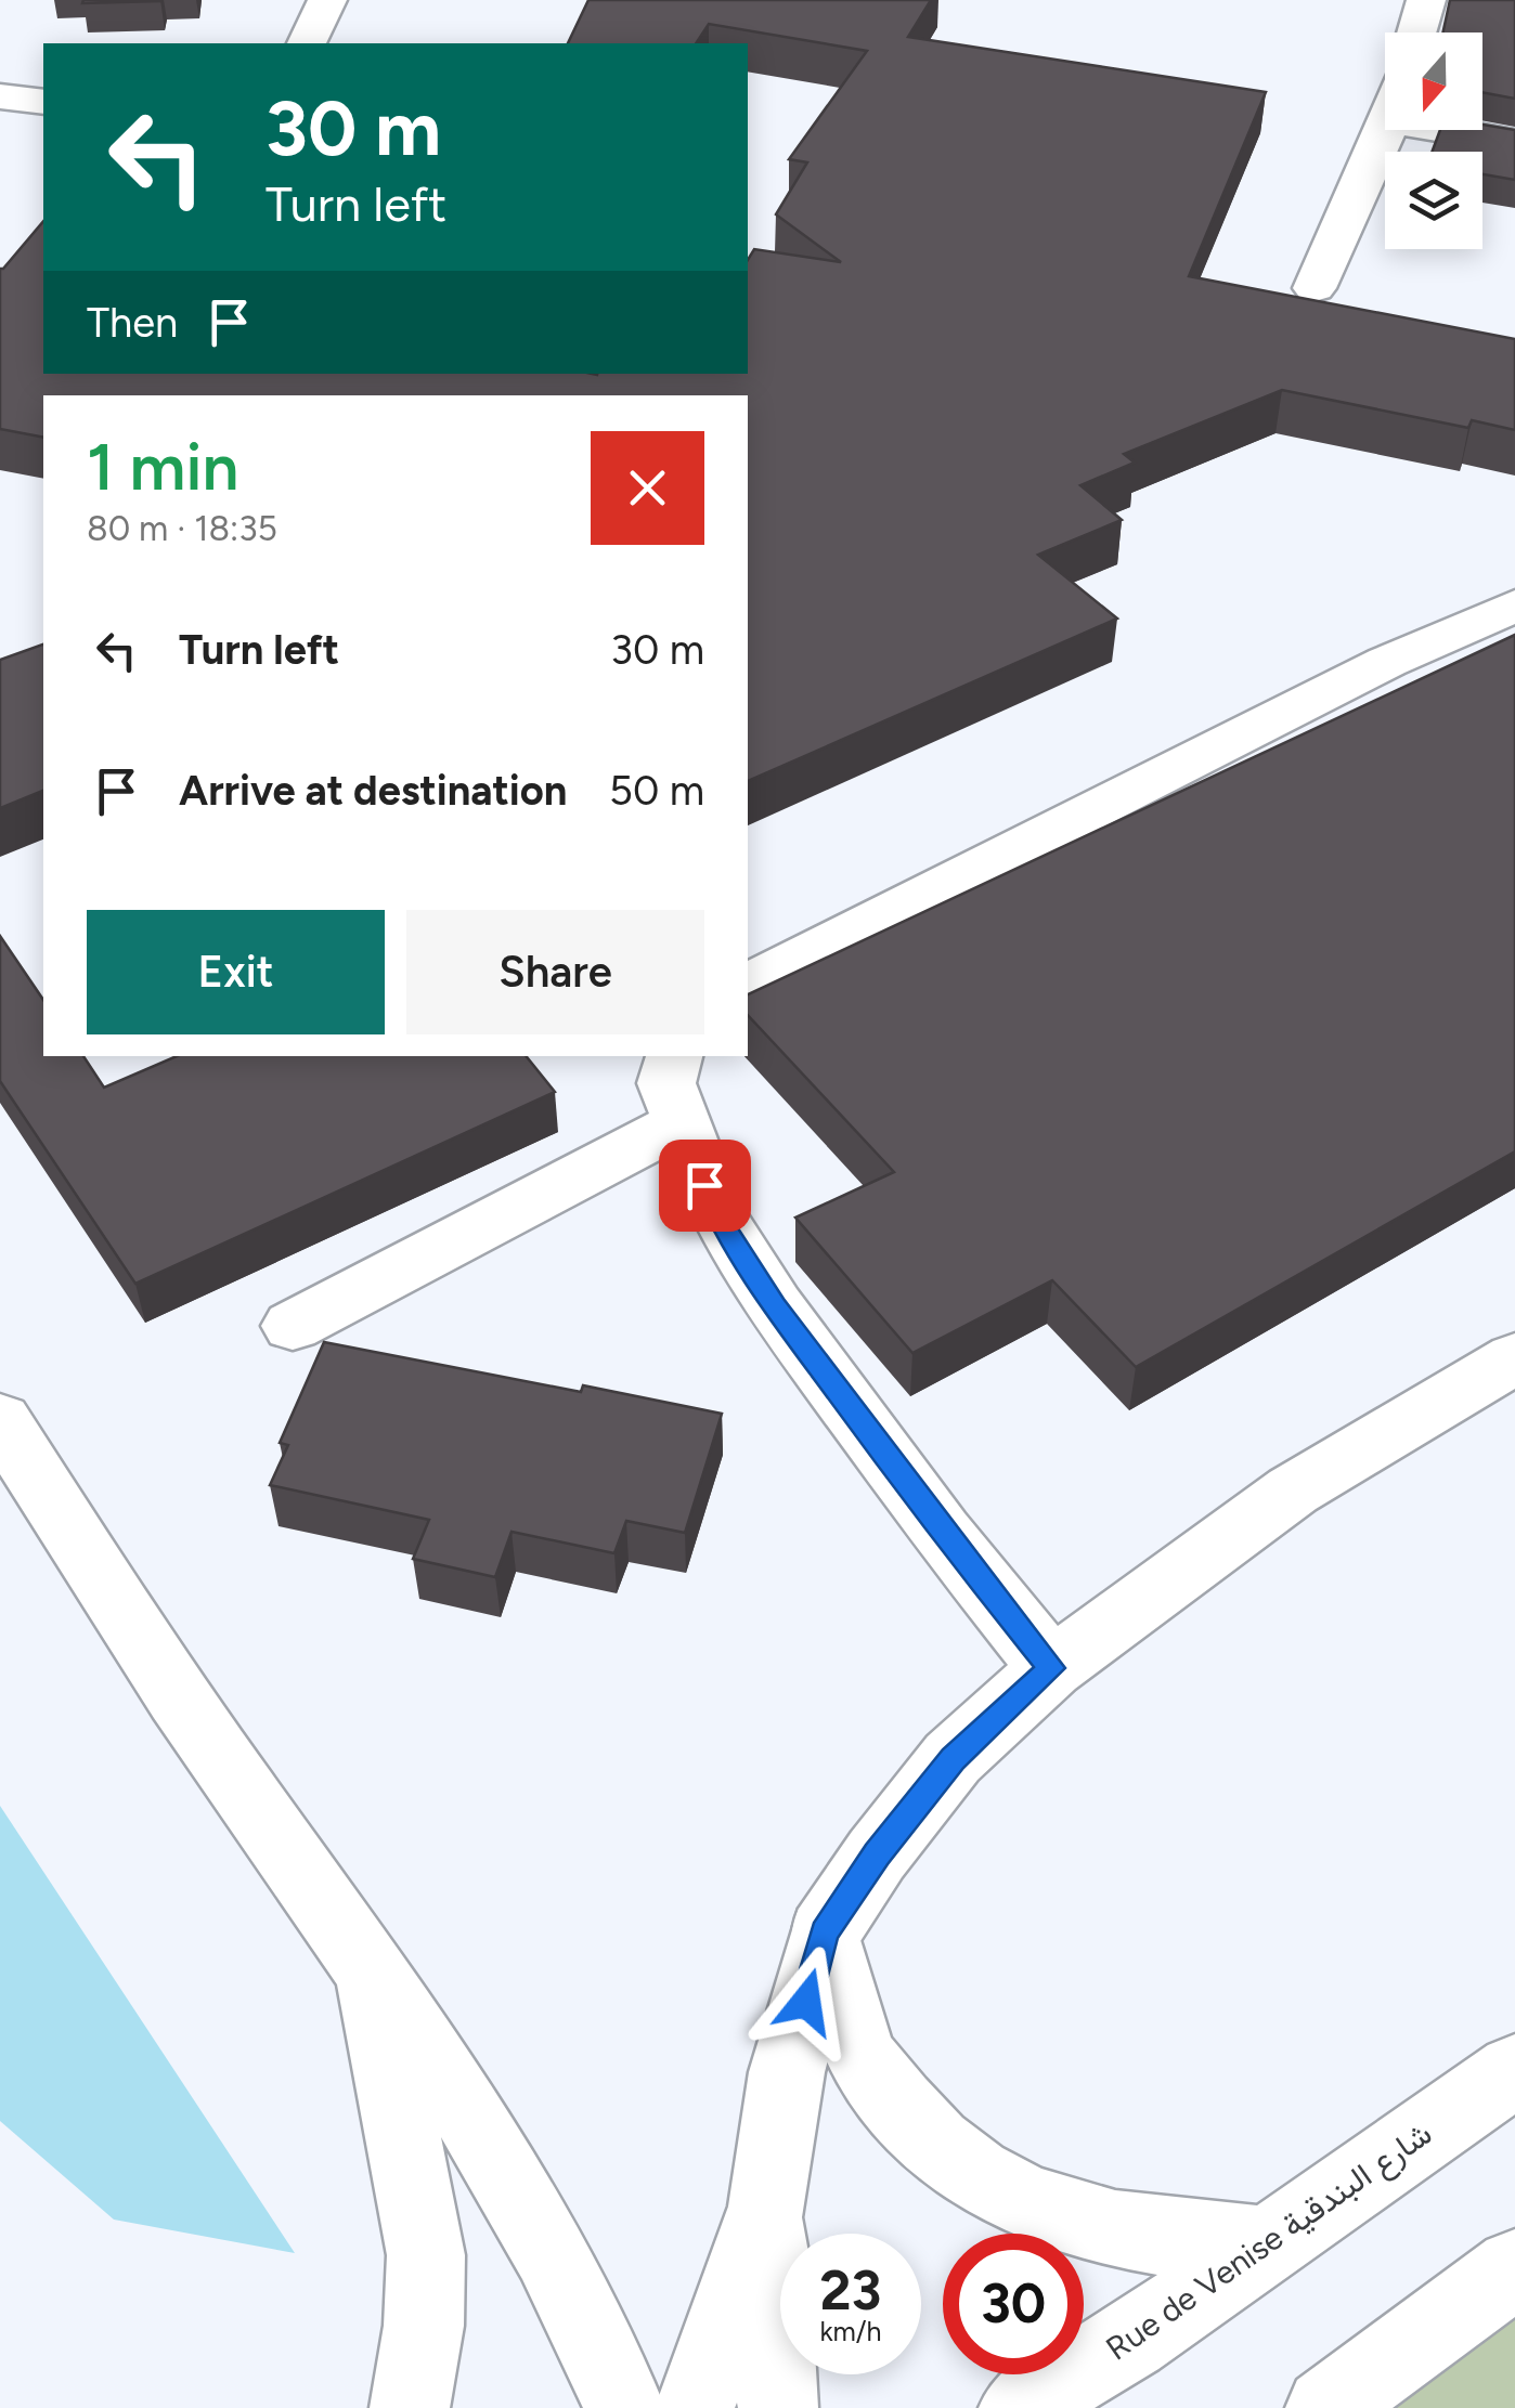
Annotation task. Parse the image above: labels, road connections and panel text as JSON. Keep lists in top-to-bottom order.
{
  "streets": {
    "main road": ["Rue de Venise شارع البندقية"]
  },
  "north": "bottom",
  "page": {
    "turn": ["30 m", "Turn left"],
    "then": "Then",
    "heading": ["1 min", "80 m · 18:35"],
    "list": [
      {
        "name": "Turn left",
        "value": "30 m"
      },
      {
        "name": "Arrive at destination",
        "value": "50 m"
      }
    ],
    "buttons": ["Exit", "Share"],
    "speed": "23 km/h",
    "limit": "30"
  }
}
